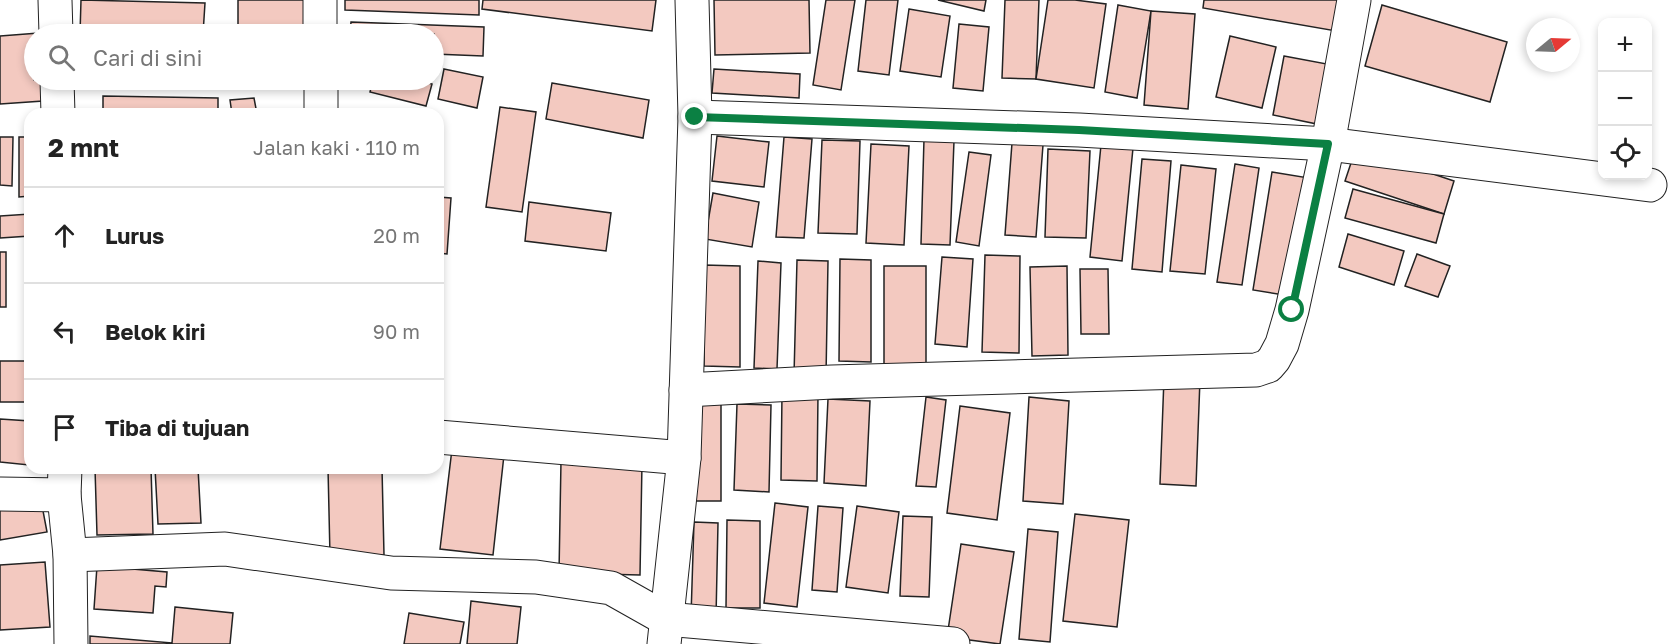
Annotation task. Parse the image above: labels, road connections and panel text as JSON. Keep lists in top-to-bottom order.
{
  "north": "right",
  "page": {
    "map_buttons": ["+", "−"],
    "search": "Cari di sini",
    "heading": ["2 mnt", "Jalan kaki · 110 m"],
    "list": [
      ["Lurus", "20 m"],
      ["Belok kiri", "90 m"],
      "Tiba di tujuan"
    ]
  }
}
